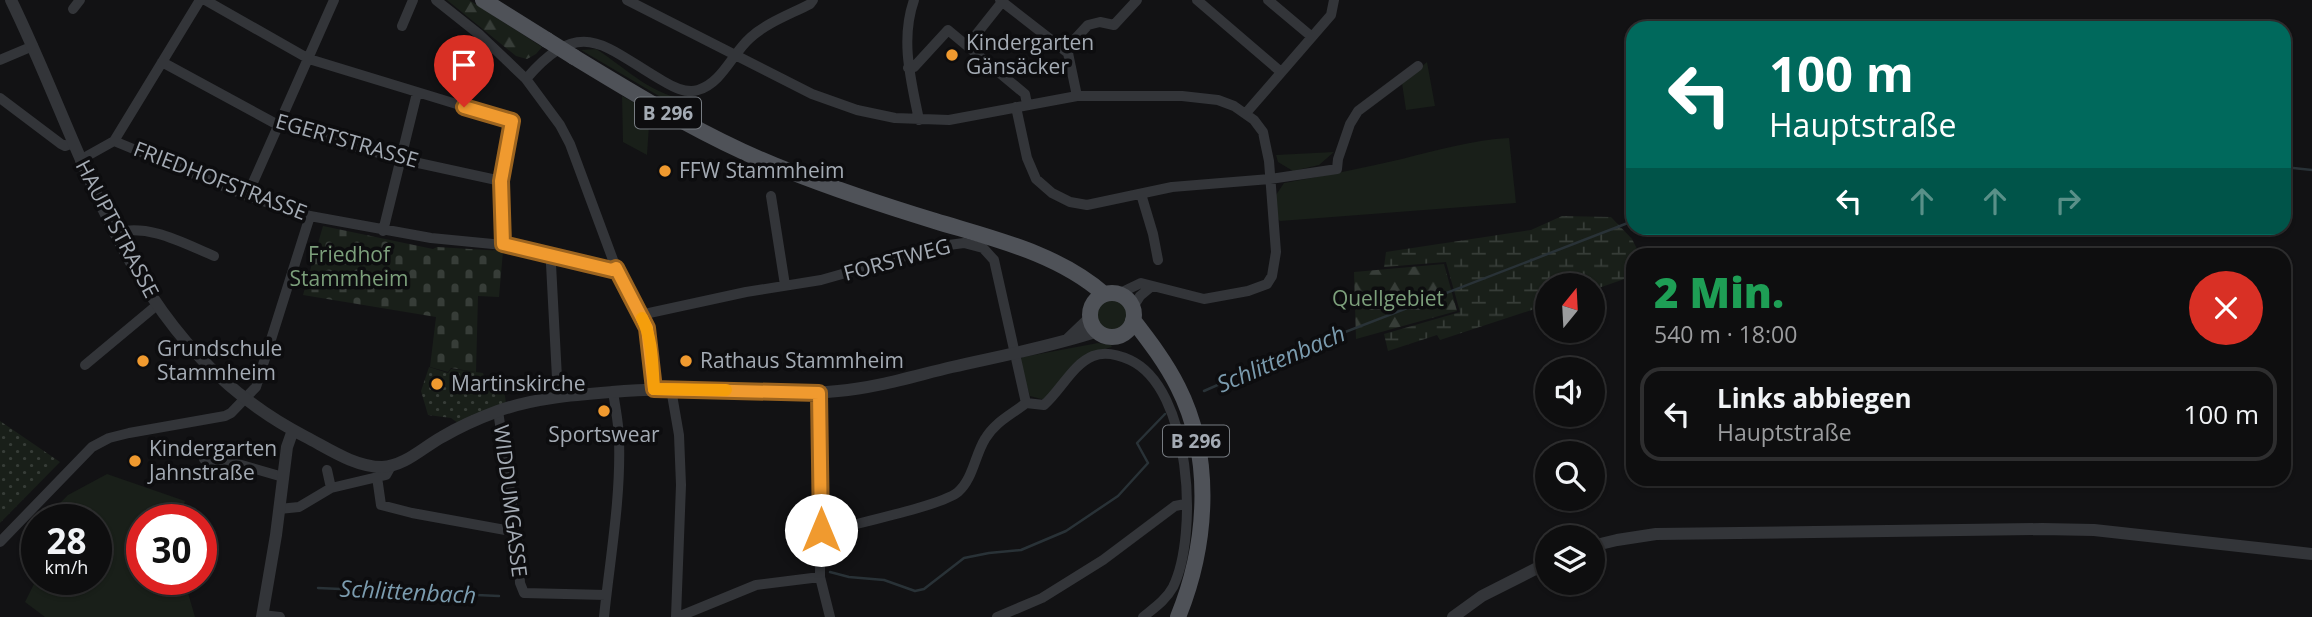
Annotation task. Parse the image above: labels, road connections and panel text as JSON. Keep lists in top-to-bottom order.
{
  "streets": {
    "main road": ["B 296"],
    "street": [
      "EGERTSTRASSE",
      "FRIEDHOFSTRASSE",
      "HAUPTSTRASSE",
      "FORSTWEG",
      "WIDDUMGASSE"
    ]
  },
  "water": ["Schlittenbach"],
  "parks": ["Friedhof Stammheim", "Quellgebiet"],
  "places": [
    "Kindergarten Gänsäcker",
    "FFW Stammheim",
    "Grundschule Stammheim",
    "Rathaus Stammheim",
    "Martinskirche",
    "Sportswear",
    "Kindergarten Jahnstraße"
  ],
  "north": "top",
  "page": {
    "turn": ["100 m", "Hauptstraße"],
    "heading": ["2 Min.", "540 m · 18:00"],
    "list": [
      {
        "name": "Links abbiegen",
        "note": "Hauptstraße",
        "value": "100 m"
      }
    ],
    "speed": "28 km/h",
    "limit": "30"
  }
}
